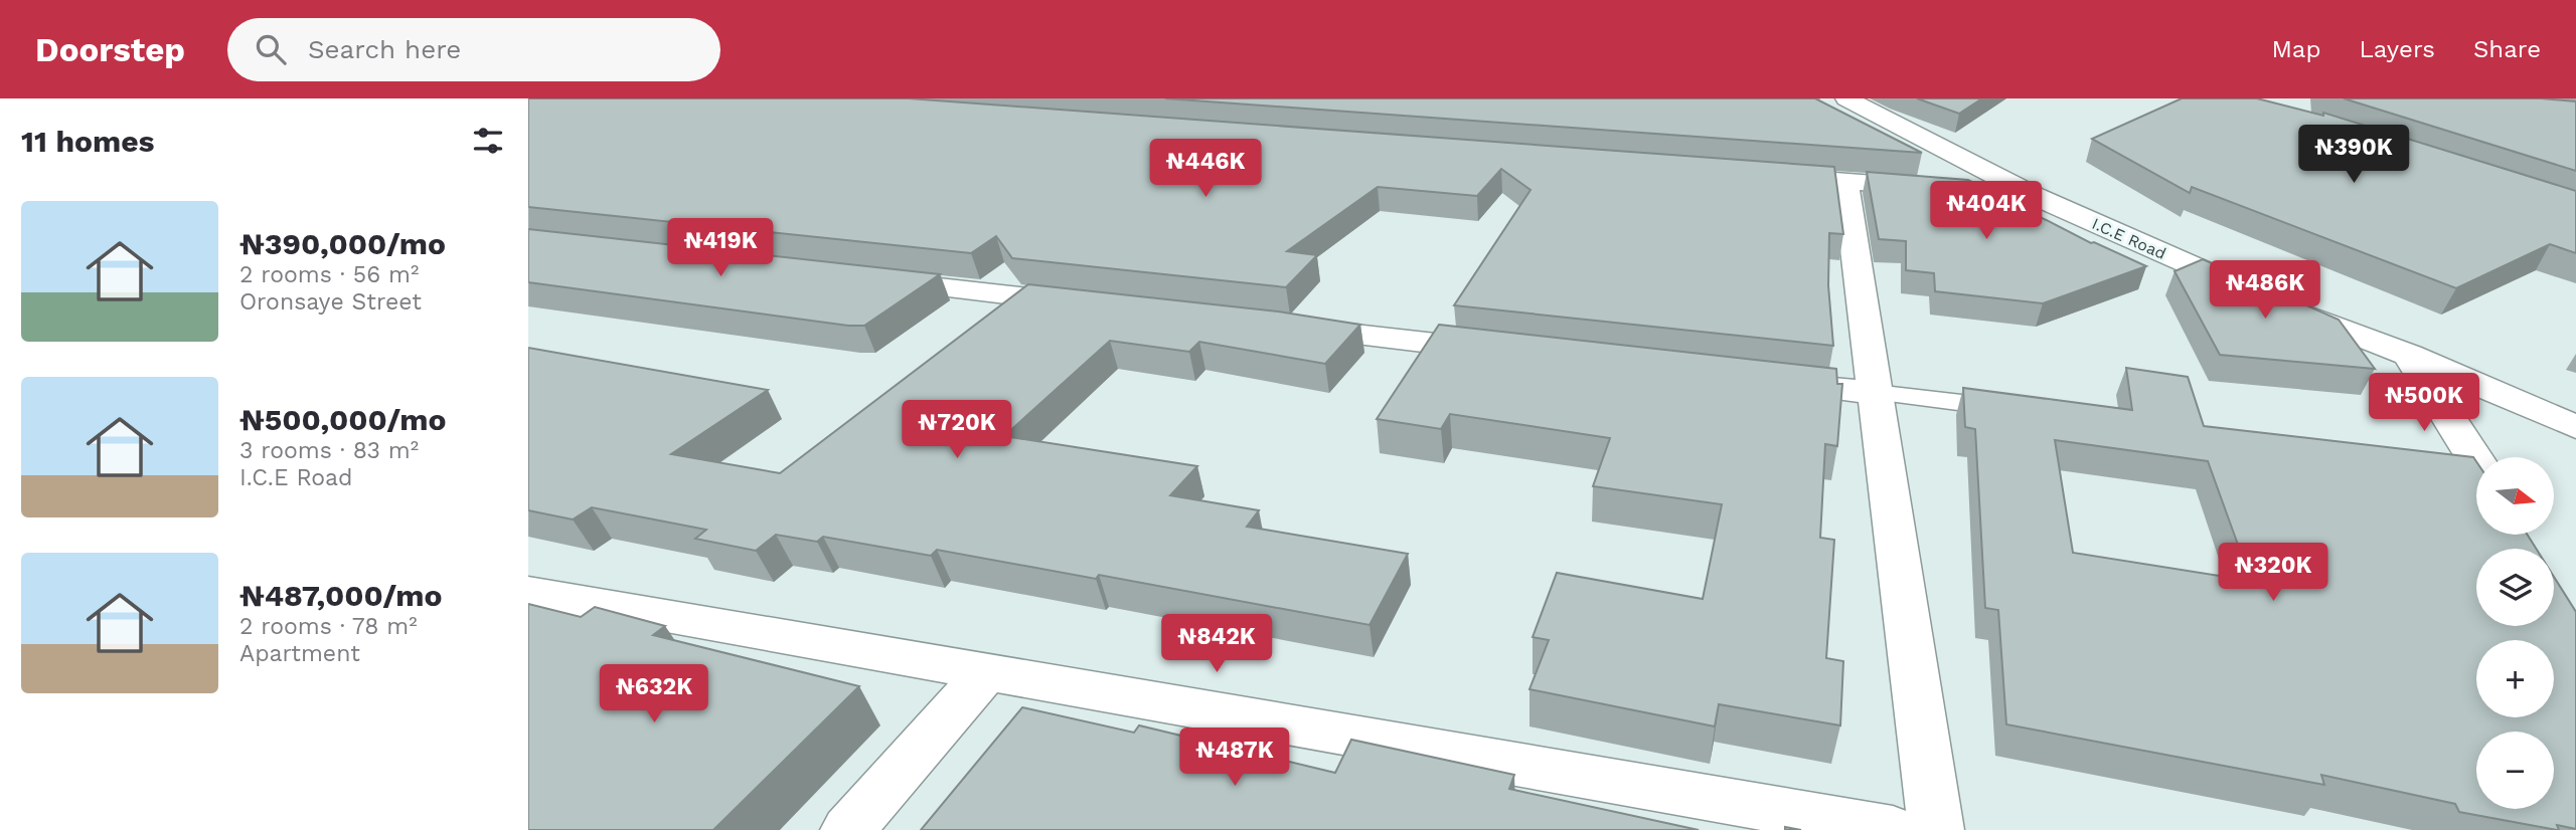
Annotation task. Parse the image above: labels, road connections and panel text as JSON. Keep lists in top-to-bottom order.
{
  "streets": {
    "street": ["I.C.E Road"]
  },
  "north": "right",
  "page": {
    "header": "Doorstep",
    "search": "Search here",
    "nav": ["Map", "Layers", "Share"],
    "heading": "11 homes",
    "price": [
      "₦390K",
      "₦446K",
      "₦404K",
      "₦419K",
      "₦486K",
      "₦500K",
      "₦720K",
      "₦320K",
      "₦842K",
      "₦632K",
      "₦487K"
    ],
    "list": [
      {
        "name": "₦390,000/mo",
        "note": "2 rooms · 56 m² · Oronsaye Street"
      },
      {
        "name": "₦500,000/mo",
        "note": "3 rooms · 83 m² · I.C.E Road"
      },
      {
        "name": "₦487,000/mo",
        "note": "2 rooms · 78 m² · Apartment"
      }
    ],
    "map_buttons": ["+", "−"]
  }
}
